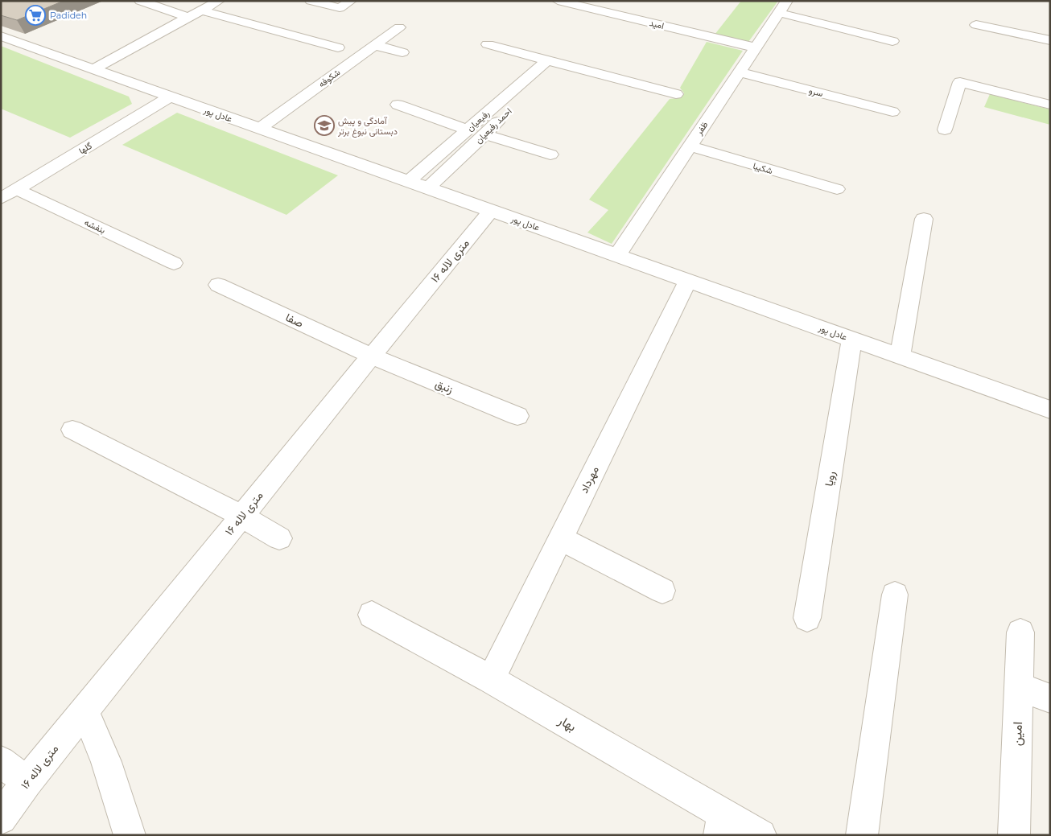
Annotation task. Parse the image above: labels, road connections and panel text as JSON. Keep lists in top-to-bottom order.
{
  "streets": {
    "street": [
      "امید",
      "شکوفه",
      "سرو",
      "عادل پور",
      "رفیعیان",
      "احمد رفیعیان",
      "ظفر",
      "گلها",
      "شکیبا",
      "بنفشه",
      "۱۶ متری لاله",
      "صفا",
      "زنبق",
      "رویا",
      "مهرداد",
      "بهار",
      "امین"
    ]
  },
  "crossings": [
    ["امید", "ظفر"],
    ["شکوفه", "عادل پور"],
    ["سرو", "ظفر"],
    ["عادل پور", "رفیعیان"],
    ["عادل پور", "احمد رفیعیان"],
    ["عادل پور", "ظفر"],
    ["عادل پور", "گلها"],
    ["عادل پور", "۱۶ متری لاله"],
    ["عادل پور", "رویا"],
    ["عادل پور", "مهرداد"],
    ["رفیعیان", "احمد رفیعیان"],
    ["ظفر", "شکیبا"],
    ["گلها", "بنفشه"],
    ["۱۶ متری لاله", "صفا"],
    ["۱۶ متری لاله", "زنبق"],
    ["صفا", "زنبق"],
    ["مهرداد", "بهار"]
  ],
  "places": {
    "supermarket": ["Padideh"],
    "school or university": ["آمادگی و پیش دبستانی نبوغ برتر"]
  }
}
